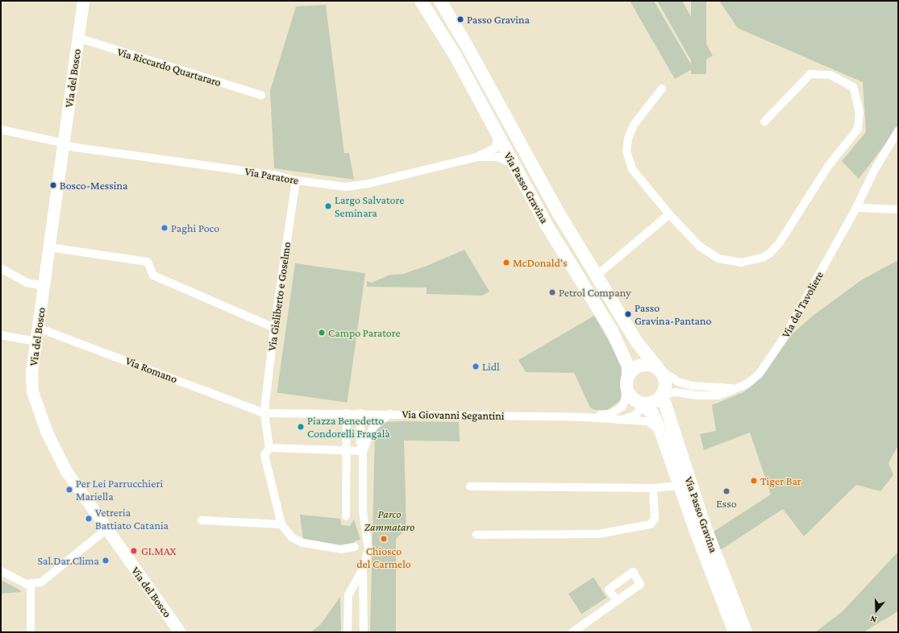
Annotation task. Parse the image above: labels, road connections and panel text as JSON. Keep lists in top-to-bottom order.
{
  "streets": {
    "main road": ["Via del Bosco", "Via Passo Gravina"],
    "street": [
      "Via Riccardo Quartararo",
      "Via Paratore",
      "Via Gisliberto e Goselmo",
      "Via del Tavoliere",
      "Via Romano",
      "Via Giovanni Segantini"
    ]
  },
  "crossings": [
    ["Via Riccardo Quartararo", "Via del Bosco"],
    ["Via del Bosco", "Via Paratore"],
    ["Via del Bosco", "Via Romano"],
    ["Via Paratore", "Via Passo Gravina"],
    ["Via Paratore", "Via Gisliberto e Goselmo"],
    ["Via Passo Gravina", "Via Giovanni Segantini"],
    ["Via Gisliberto e Goselmo", "Via Romano"],
    ["Via Gisliberto e Goselmo", "Via Giovanni Segantini"],
    ["Via Romano", "Via Giovanni Segantini"]
  ],
  "parks": ["Parco Zammataro"],
  "places": [
    "Passo Gravina",
    "Bosco-Messina",
    "Largo Salvatore Seminara",
    "Paghi Poco",
    "McDonald's",
    "Petrol Company",
    "Passo Gravina-Pantano",
    "Campo Paratore",
    "Lidl",
    "Piazza Benedetto Condorelli Fragalà",
    "Tiger Bar",
    "Per Lei Parrucchieri Mariella",
    "Esso",
    "Vetreria Battiato Catania",
    "Chiosco del Carmelo",
    "GI.MAX",
    "Sal.Dar.Clima"
  ],
  "north": "bottom"
}
